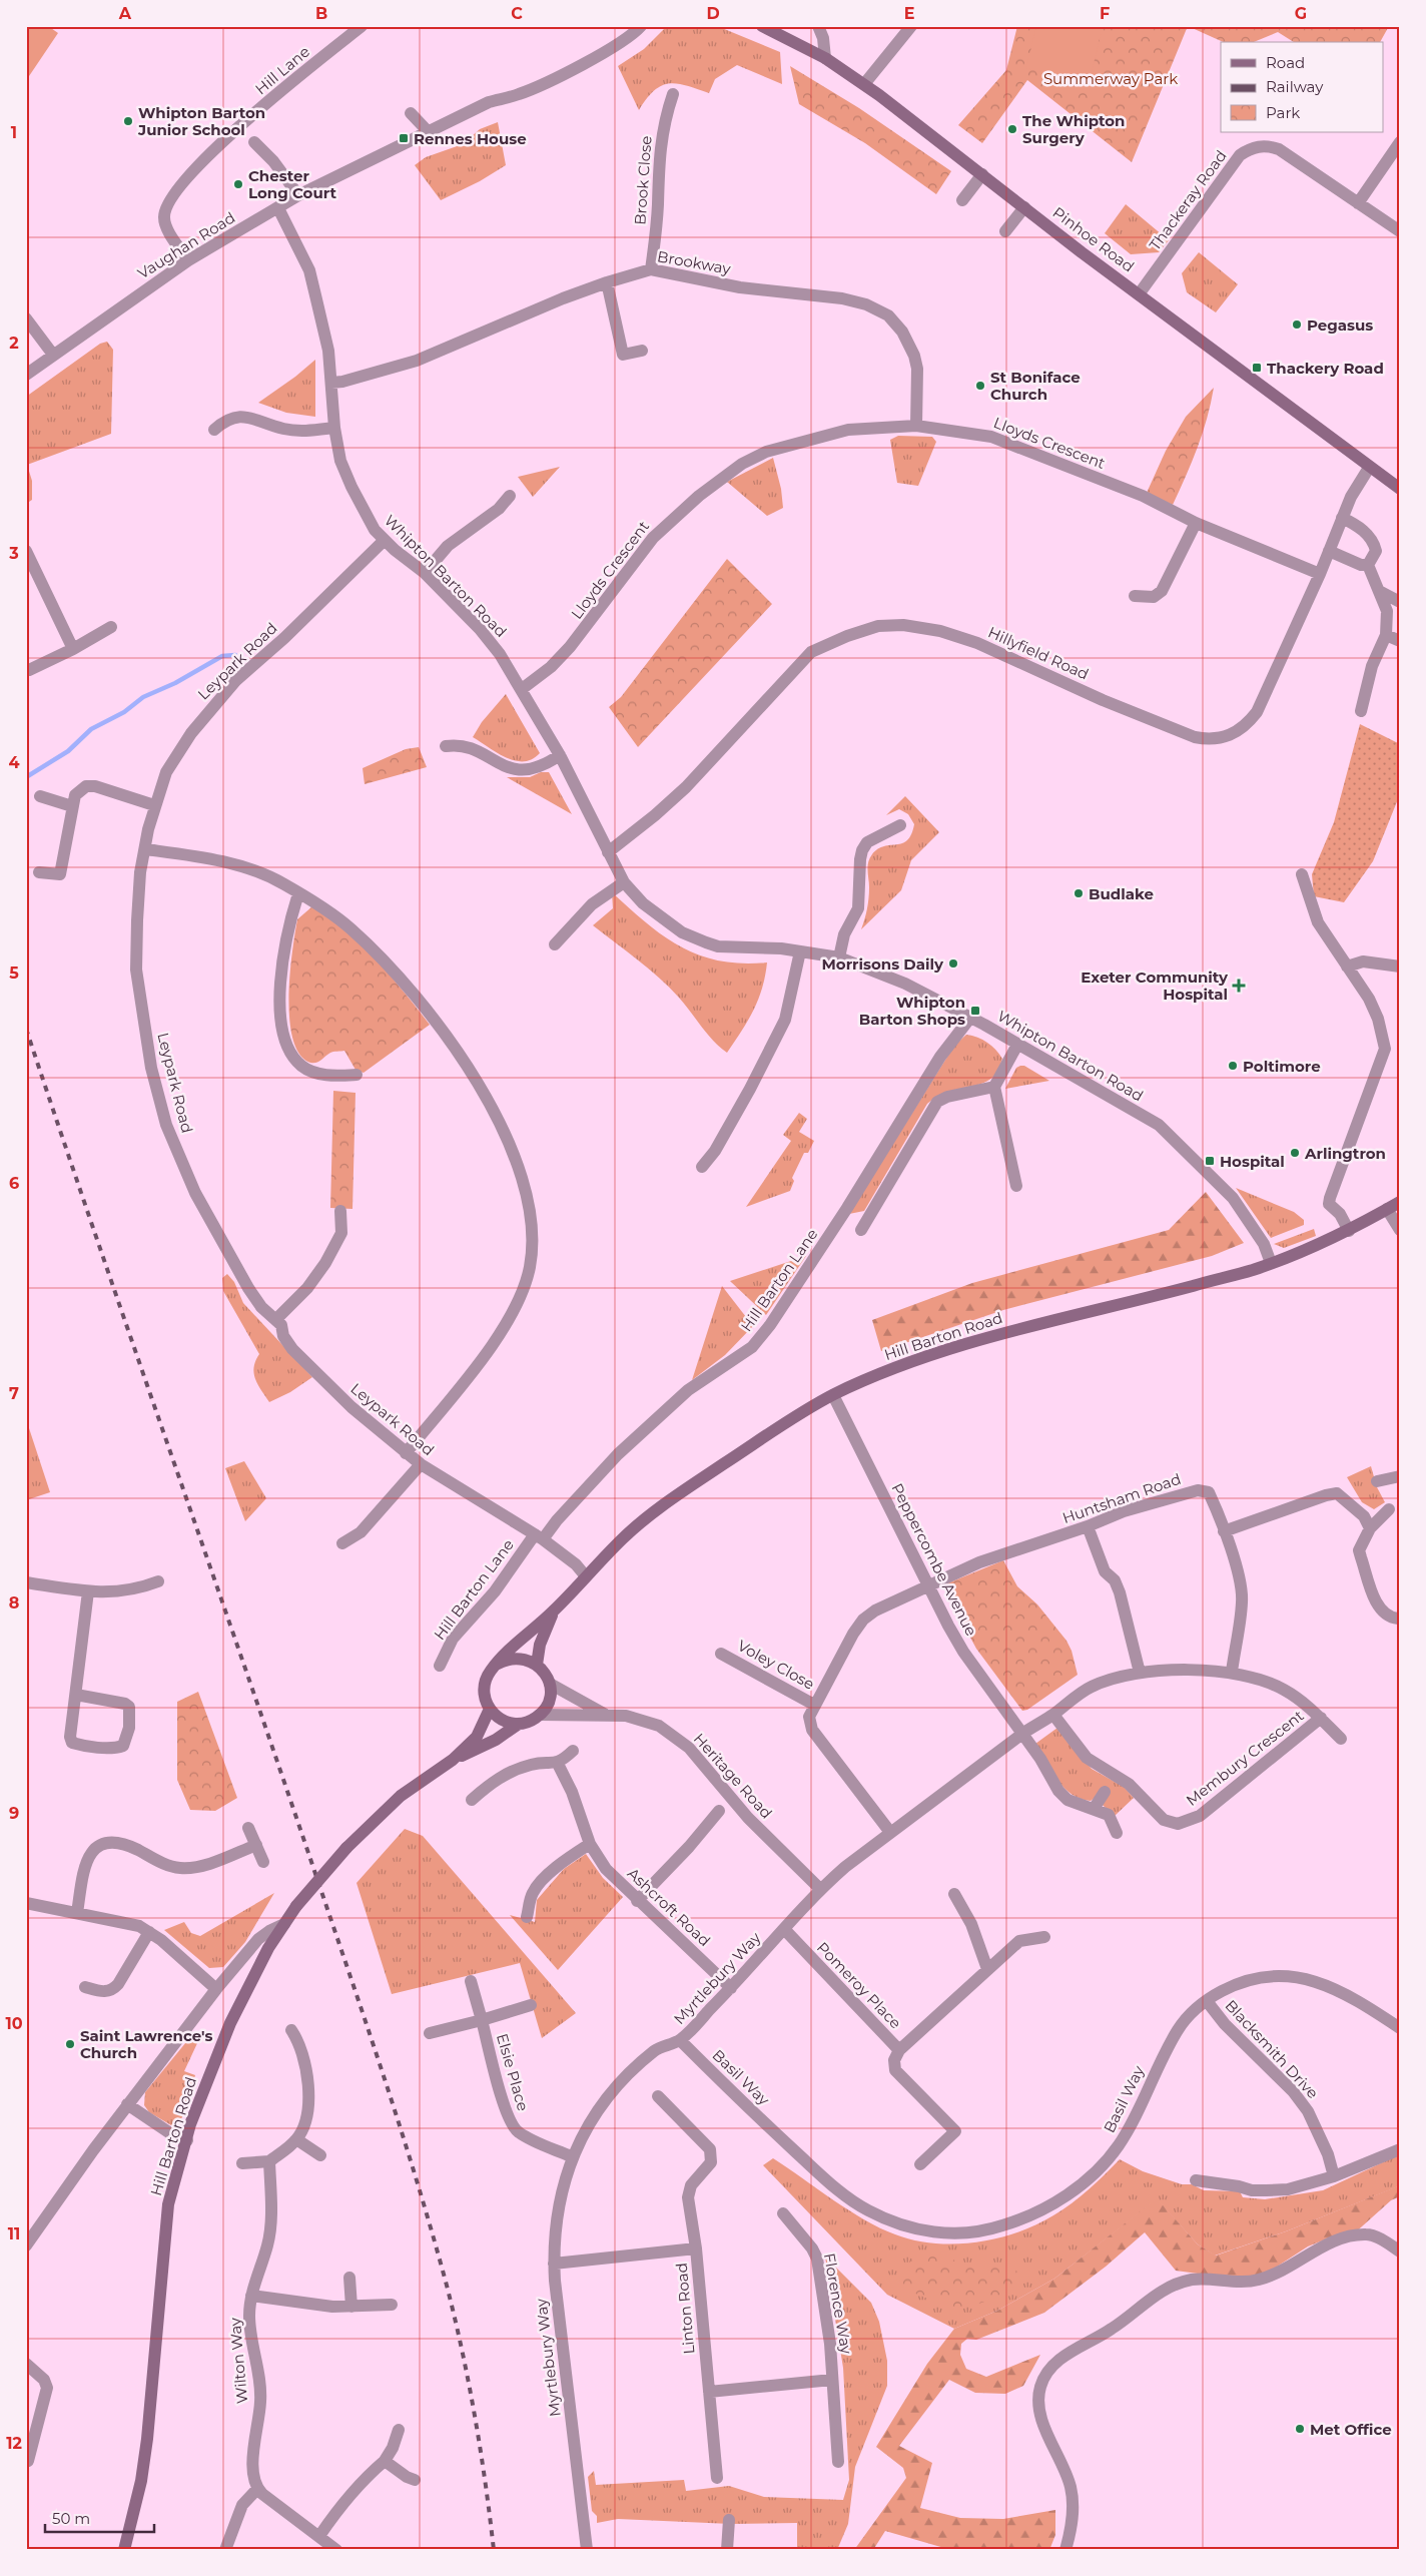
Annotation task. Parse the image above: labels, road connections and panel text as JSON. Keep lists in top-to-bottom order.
{
  "streets": {
    "main road": ["Pinhoe Road", "Hill Barton Road"],
    "street": [
      "Hill Lane",
      "Brook Close",
      "Thackeray Road",
      "Vaughan Road",
      "Brookway",
      "Lloyds Crescent",
      "Whipton Barton Road",
      "Hillyfield Road",
      "Leypark Road",
      "Hill Barton Lane",
      "Huntsham Road",
      "Peppercombe Avenue",
      "Voley Close",
      "Membury Crescent",
      "Heritage Road",
      "Ashcroft Road",
      "Myrtlebury Way",
      "Pomeroy Place",
      "Blacksmith Drive",
      "Elsie Place",
      "Basil Way",
      "Florence Way",
      "Linton Road",
      "Wilton Way"
    ]
  },
  "crossings": [
    ["Hill Lane", "Vaughan Road"],
    ["Brook Close", "Brookway"],
    ["Thackeray Road", "Pinhoe Road"],
    ["Pinhoe Road", "Hillyfield Road"],
    ["Vaughan Road", "Whipton Barton Road"],
    ["Brookway", "Lloyds Crescent"],
    ["Brookway", "Whipton Barton Road"],
    ["Lloyds Crescent", "Whipton Barton Road"],
    ["Lloyds Crescent", "Hillyfield Road"],
    ["Whipton Barton Road", "Hillyfield Road"],
    ["Whipton Barton Road", "Leypark Road"],
    ["Whipton Barton Road", "Hill Barton Lane"],
    ["Whipton Barton Road", "Hill Barton Road"],
    ["Leypark Road", "Hill Barton Lane"],
    ["Leypark Road", "Hill Barton Road"],
    ["Hill Barton Road", "Peppercombe Avenue"],
    ["Hill Barton Road", "Heritage Road"],
    ["Huntsham Road", "Peppercombe Avenue"],
    ["Huntsham Road", "Voley Close"],
    ["Peppercombe Avenue", "Myrtlebury Way"],
    ["Heritage Road", "Myrtlebury Way"],
    ["Ashcroft Road", "Myrtlebury Way"],
    ["Myrtlebury Way", "Pomeroy Place"],
    ["Myrtlebury Way", "Elsie Place"],
    ["Myrtlebury Way", "Basil Way"],
    ["Myrtlebury Way", "Linton Road"],
    ["Blacksmith Drive", "Basil Way"]
  ],
  "parks": ["Summerway Park"],
  "places": {
    "other": [
      "Whipton Barton Junior School",
      "The Whipton Surgery",
      "Chester Long Court",
      "Pegasus",
      "St Boniface Church",
      "Budlake",
      "Morrisons Daily",
      "Poltimore",
      "Arlingtron",
      "Saint Lawrence's Church",
      "Met Office"
    ],
    "transit": [
      "Rennes House",
      "Thackery Road",
      "Whipton Barton Shops",
      "Hospital"
    ],
    "health": ["Exeter Community Hospital"]
  },
  "legend": ["Road", "Railway", "Park"],
  "scale_bar": "50 m",
  "grid": {
    "columns": [
      "A",
      "B",
      "C",
      "D",
      "E",
      "F",
      "G"
    ],
    "rows": [
      "1",
      "2",
      "3",
      "4",
      "5",
      "6",
      "7",
      "8",
      "9",
      "10",
      "11",
      "12"
    ]
  }
}
